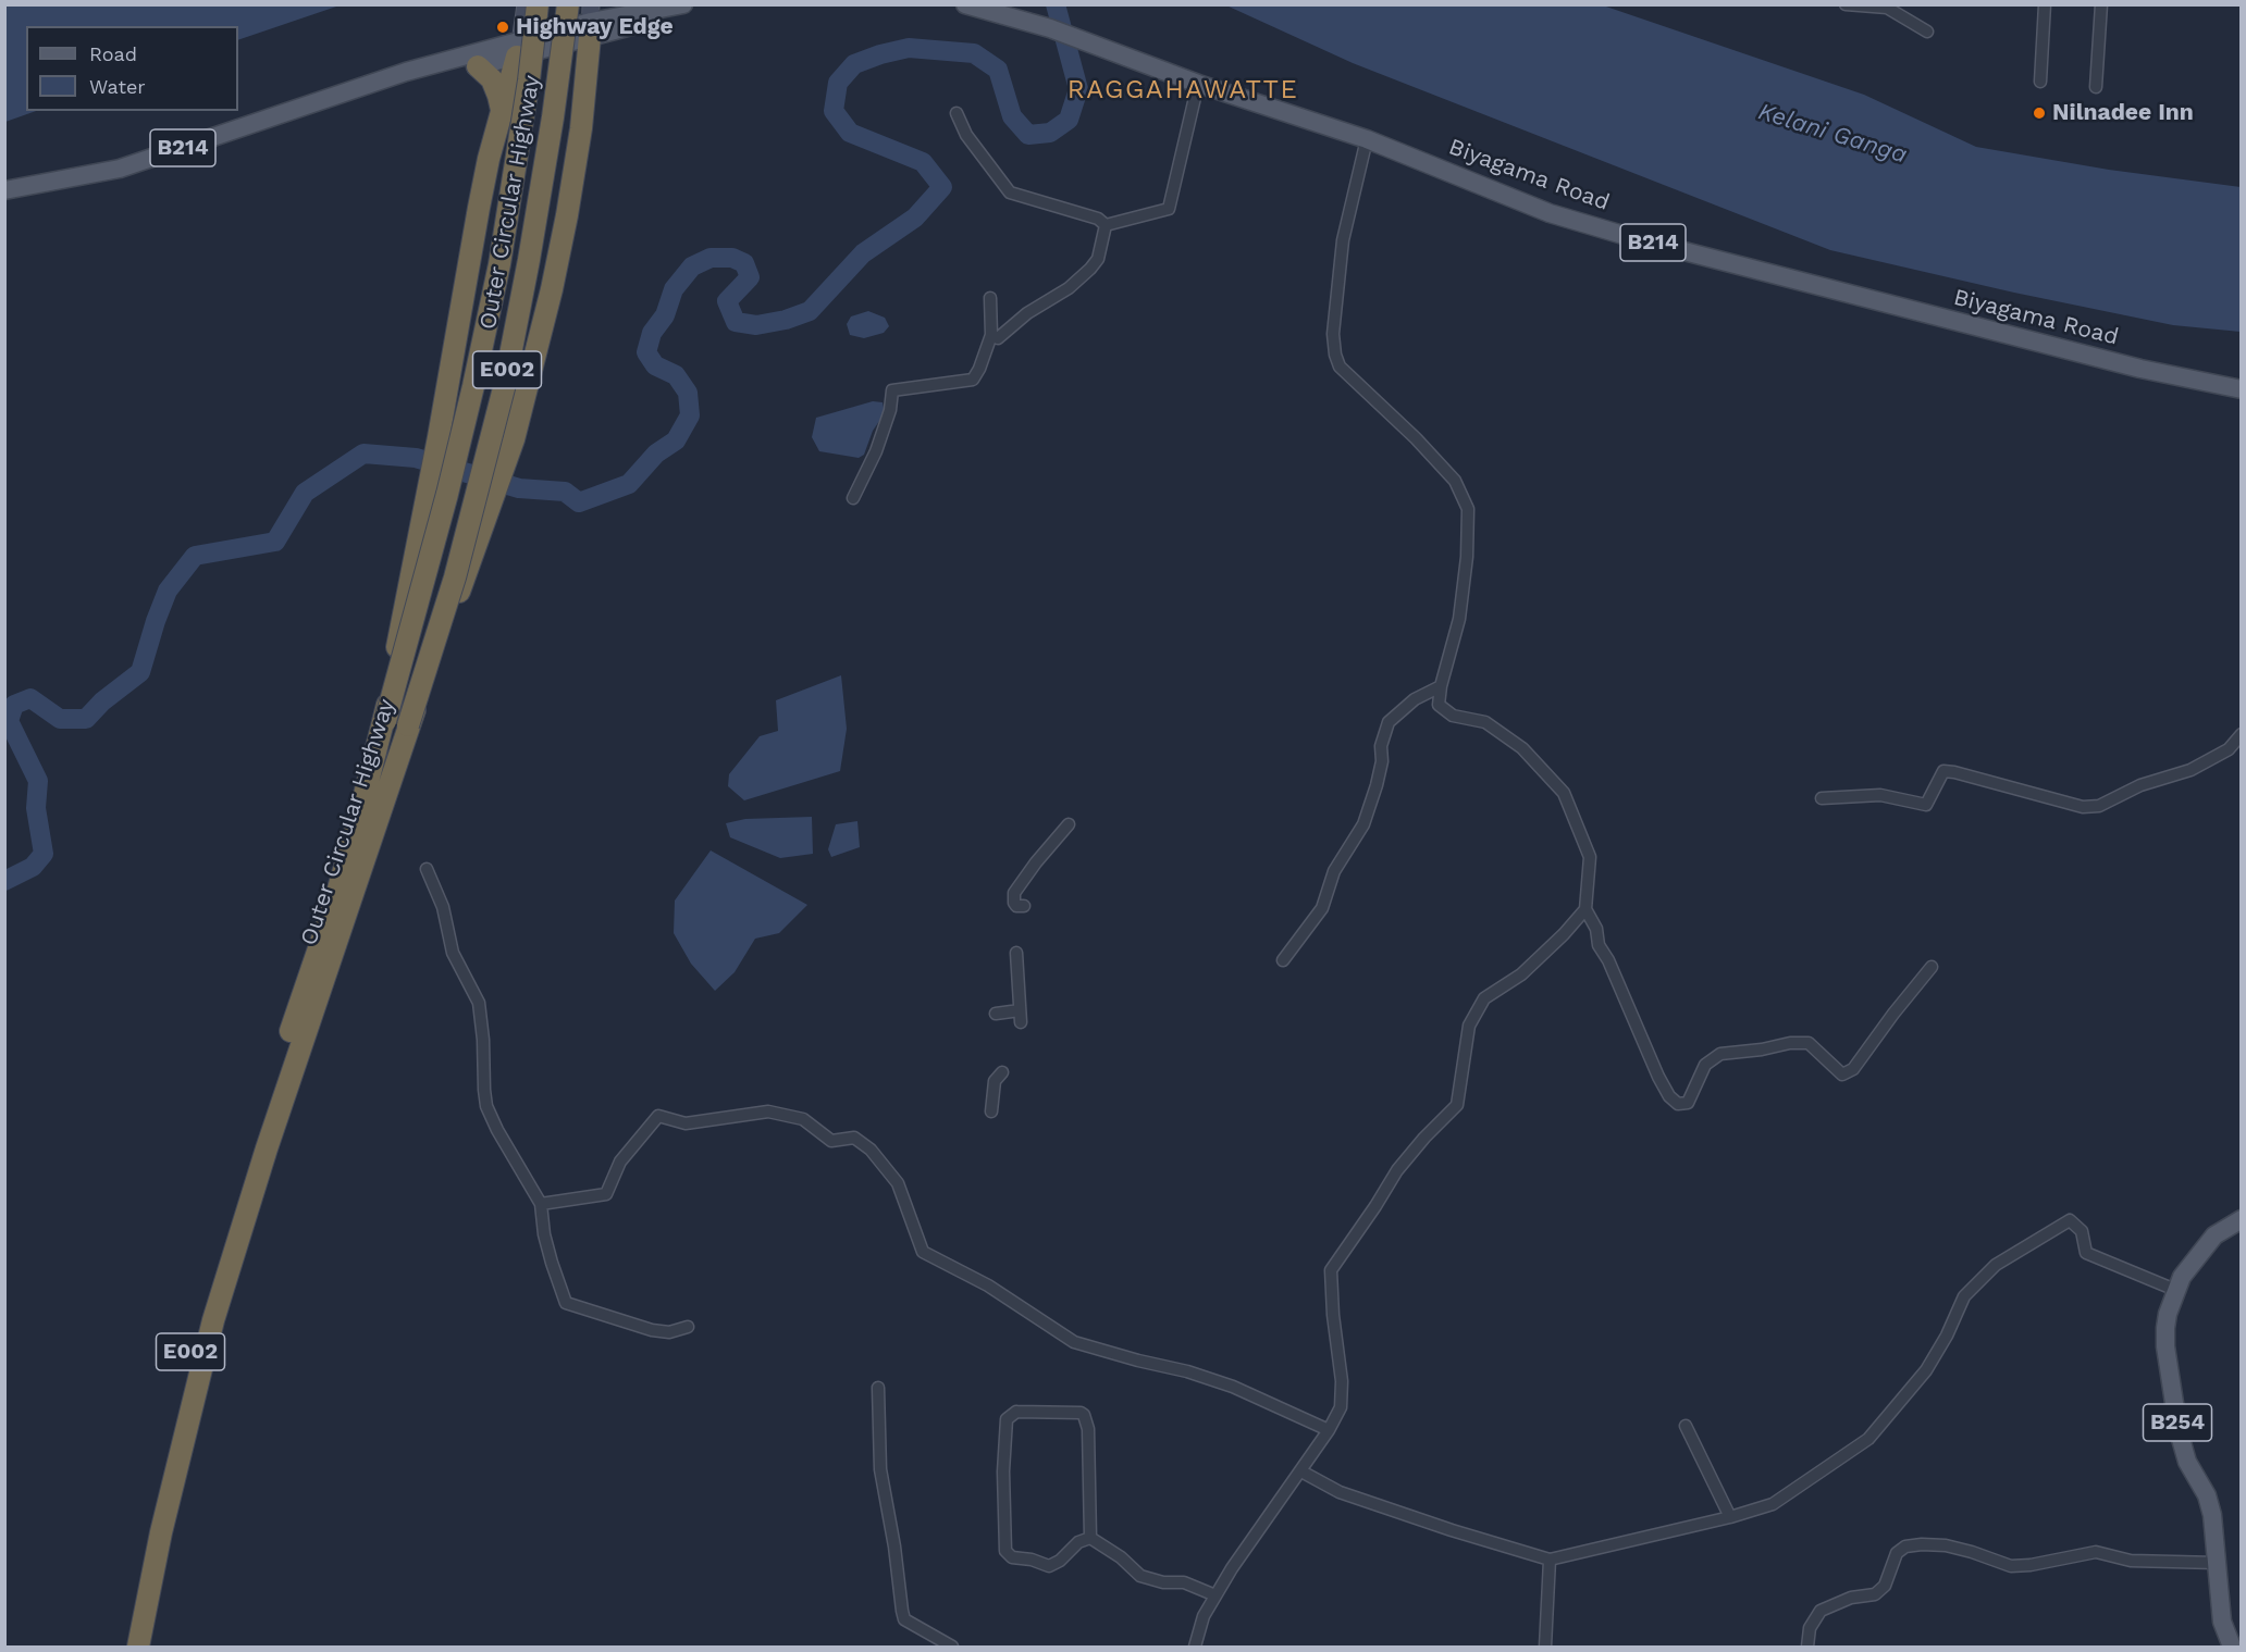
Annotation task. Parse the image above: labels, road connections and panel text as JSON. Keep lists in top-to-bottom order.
{
  "streets": {
    "highway": ["Outer Circular Highway", "E002"],
    "main road": ["B214", "Biyagama Road", "B254"]
  },
  "districts": ["RAGGAHAWATTE"],
  "water": ["Kelani Ganga"],
  "places": ["Highway Edge", "Nilnadee Inn"],
  "legend": ["Road", "Water"]
}
